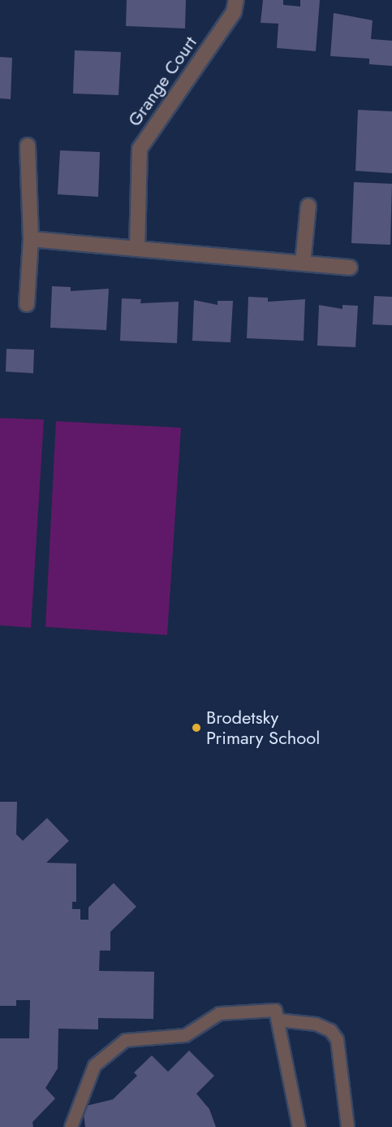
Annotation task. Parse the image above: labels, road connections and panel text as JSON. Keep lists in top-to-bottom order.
{
  "streets": {
    "street": ["Grange Court"]
  },
  "places": ["Brodetsky Primary School"]
}
